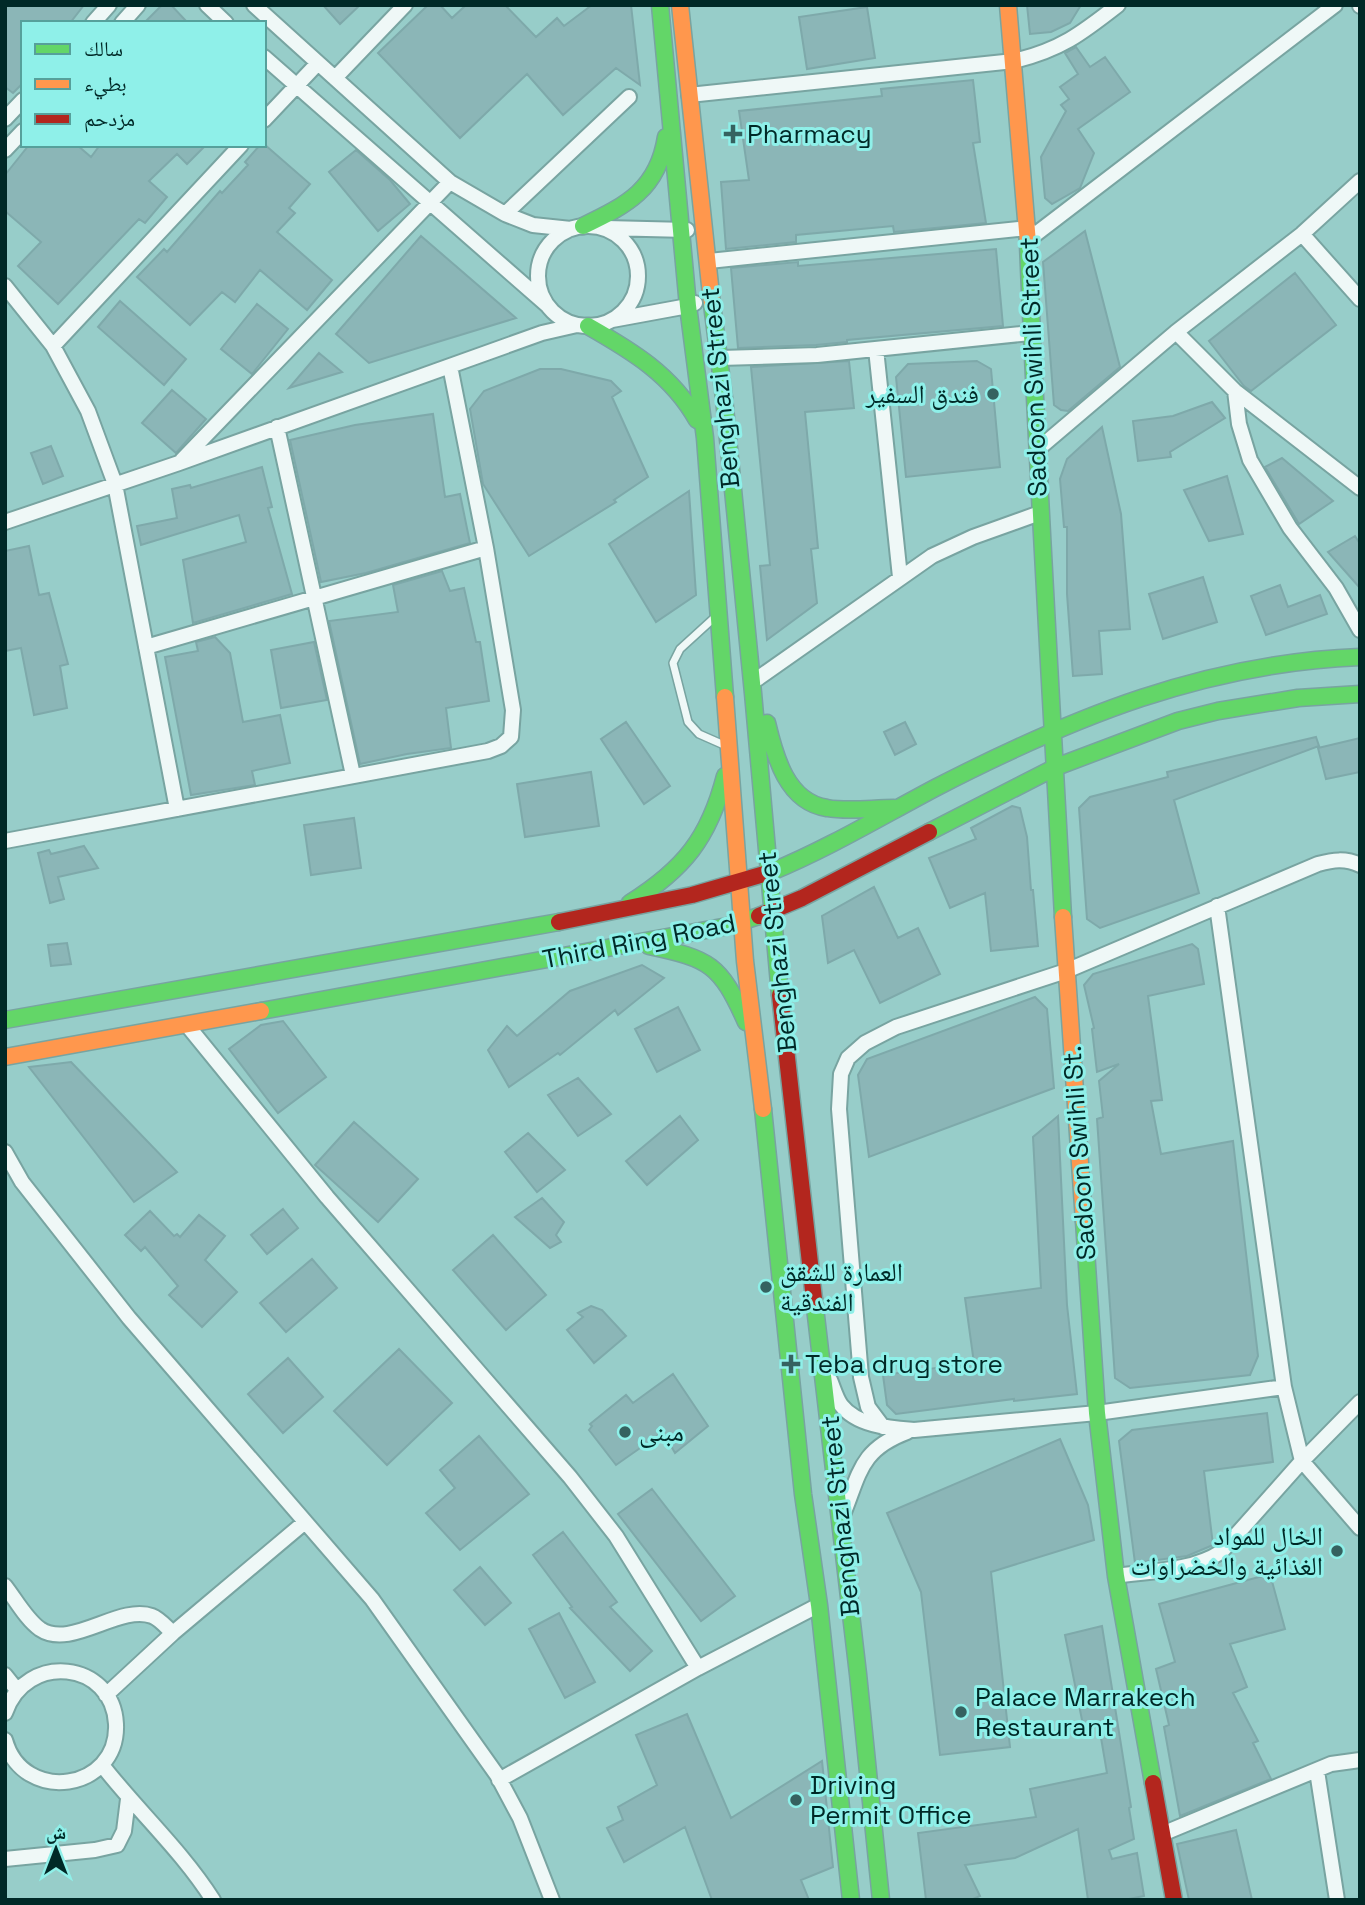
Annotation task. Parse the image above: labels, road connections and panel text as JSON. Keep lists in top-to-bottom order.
{
  "streets": {
    "main road": [
      "Sadoon Swihli Street",
      "Benghazi Street",
      "Third Ring Road",
      "Sadoon Swihli St."
    ]
  },
  "crossings": [
    ["Sadoon Swihli Street", "Third Ring Road"],
    ["Sadoon Swihli Street", "Sadoon Swihli St."],
    ["Benghazi Street", "Third Ring Road"],
    ["Third Ring Road", "Sadoon Swihli St."]
  ],
  "places": {
    "health": ["Pharmacy", "Teba drug store"],
    "other": [
      "فندق السفير",
      "العمارة للشقق الفندقية",
      "مبنى",
      "الخال للمواد الغذائية والخضراوات",
      "Palace Marrakech Restaurant",
      "Driving Permit Office"
    ]
  },
  "legend": ["سالك", "بطيء", "مزدحم"],
  "north": "top"
}
